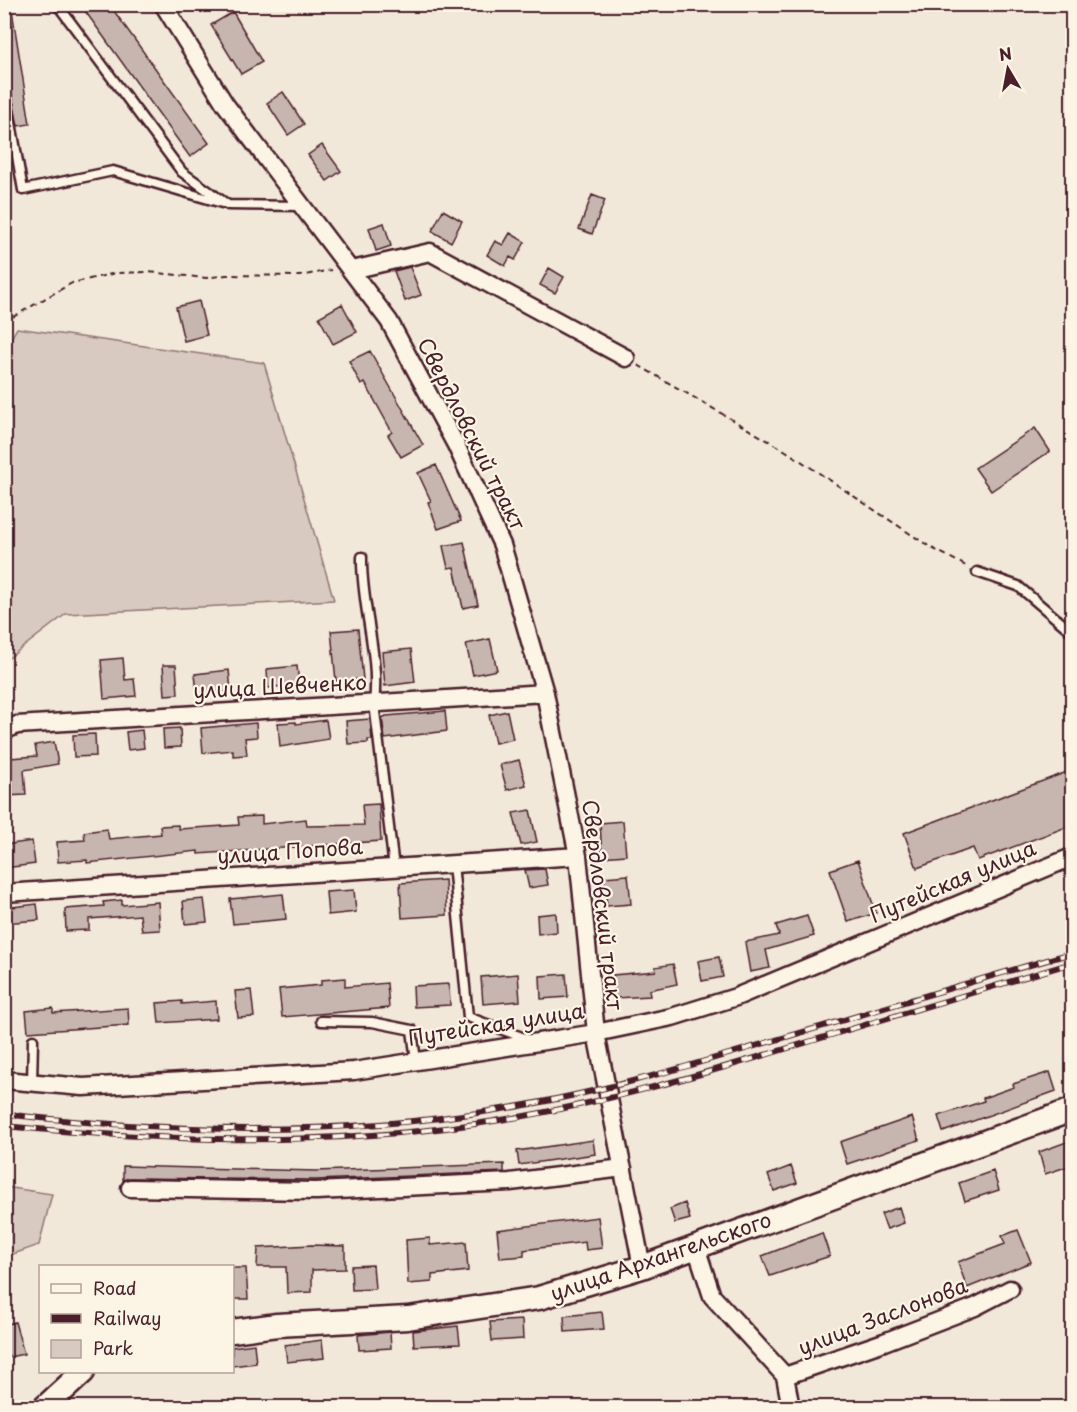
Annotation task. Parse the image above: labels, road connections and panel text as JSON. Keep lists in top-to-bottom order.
{
  "streets": {
    "street": [
      "Свердловский тракт",
      "улица Шевченко",
      "улица Попова",
      "Путейская улица",
      "улица Архангельского",
      "улица Заслонова"
    ]
  },
  "crossings": [
    ["Свердловский тракт", "улица Шевченко"],
    ["Свердловский тракт", "улица Попова"],
    ["Свердловский тракт", "Путейская улица"],
    ["Свердловский тракт", "улица Архангельского"],
    ["улица Архангельского", "улица Заслонова"]
  ],
  "legend": ["Road", "Railway", "Park"],
  "north": "top"
}
